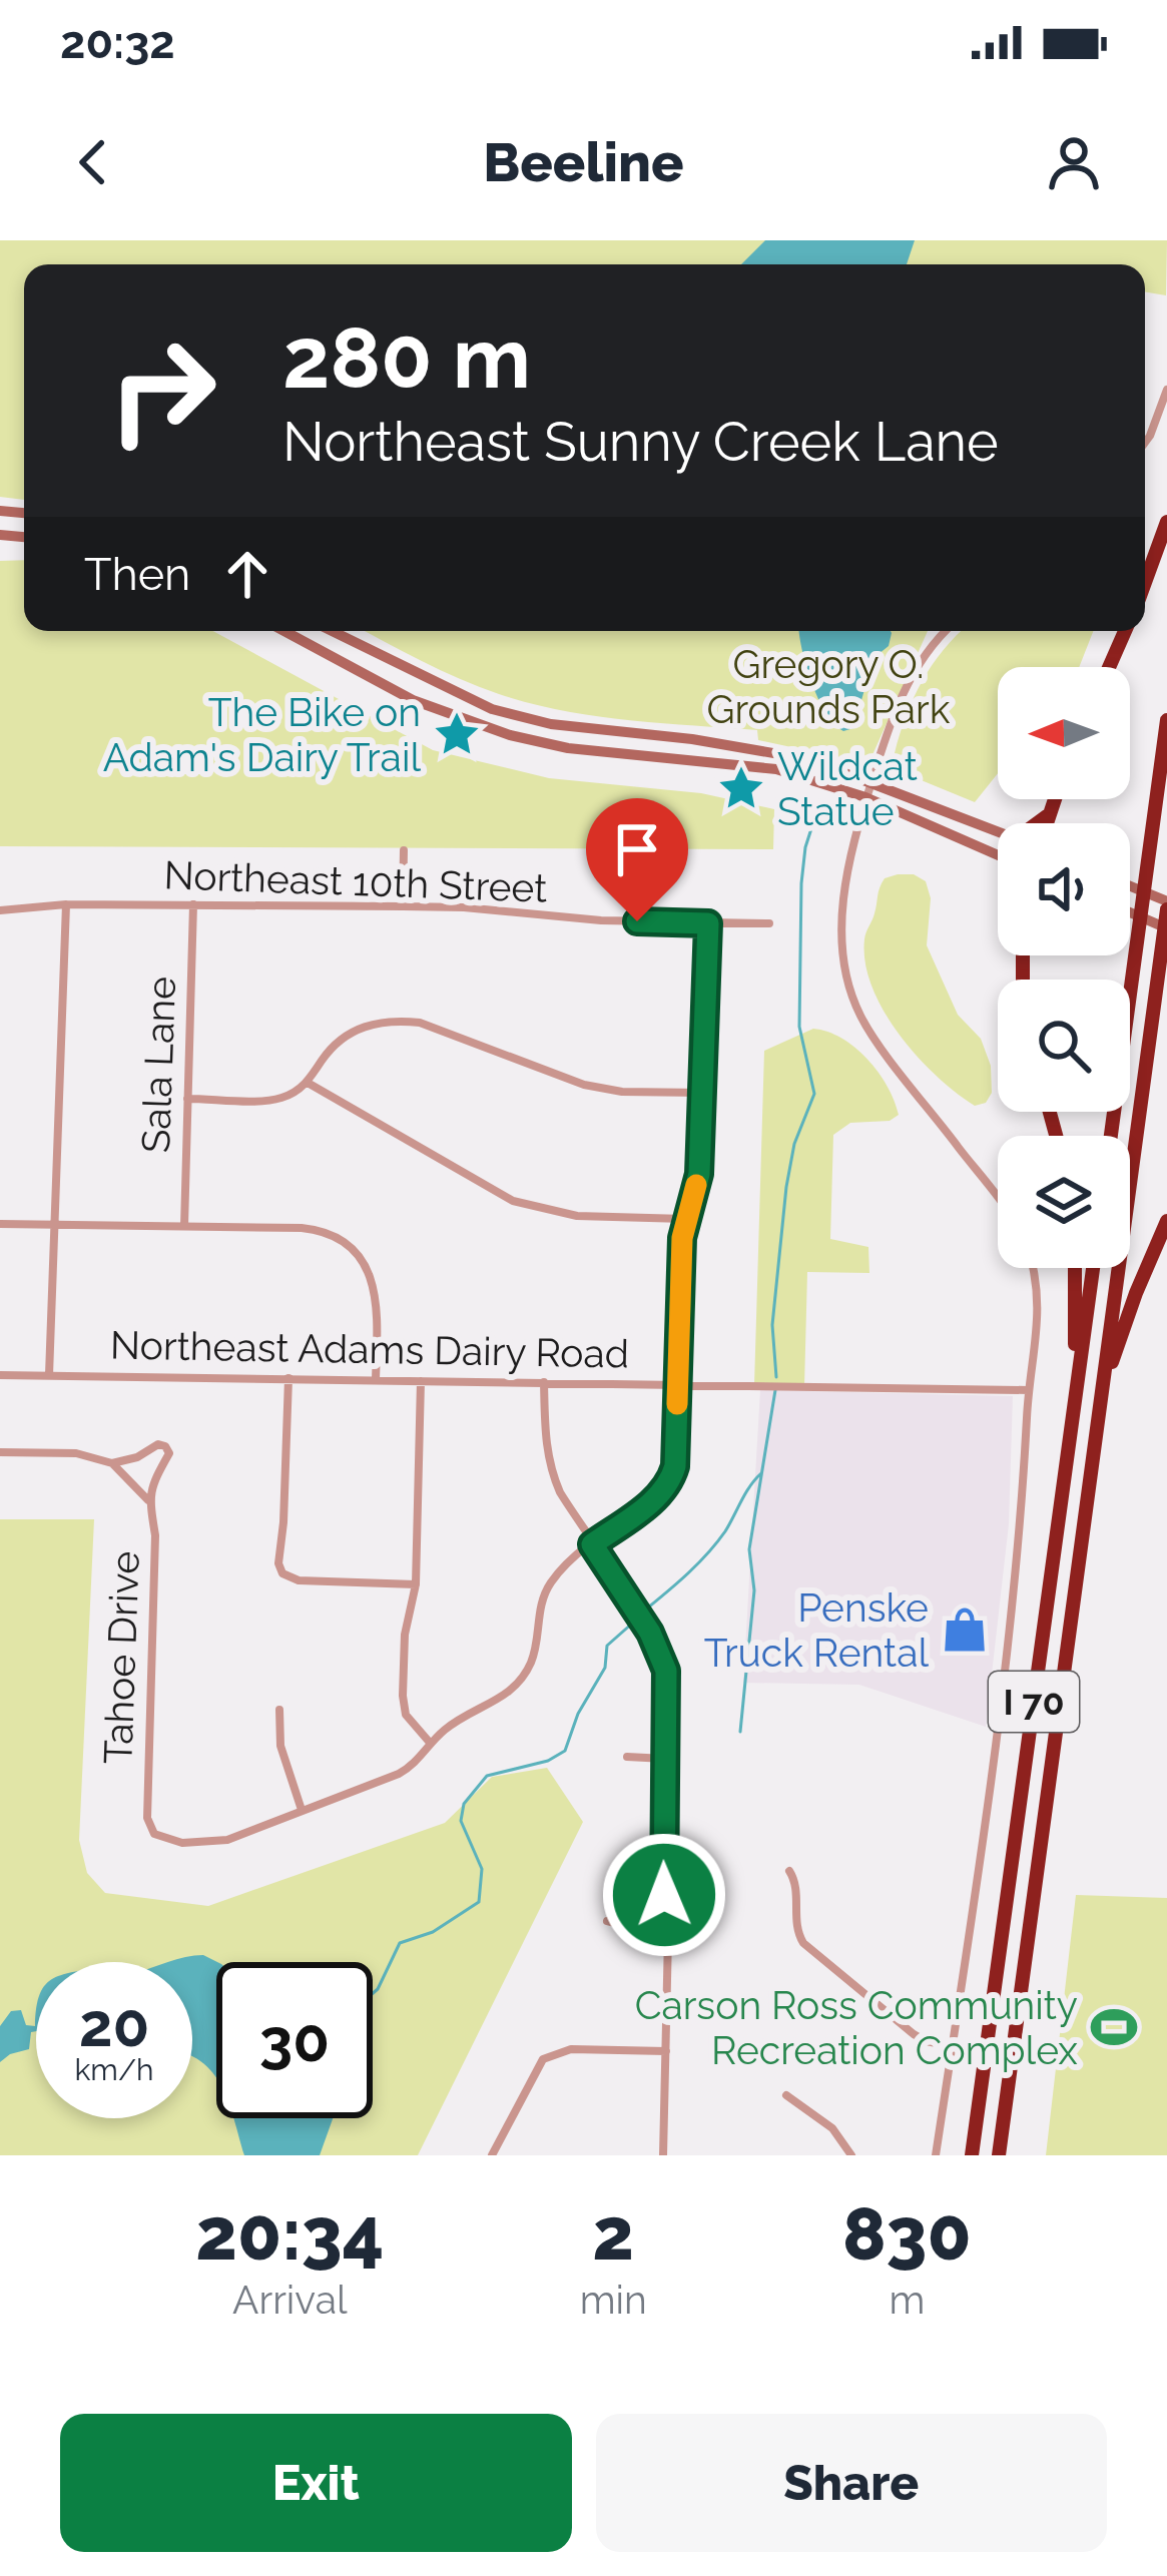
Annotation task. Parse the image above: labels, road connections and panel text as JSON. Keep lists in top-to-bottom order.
{
  "streets": {
    "highway": ["I 70"],
    "street": [
      "Northeast 10th Street",
      "Sala Lane",
      "Northeast Adams Dairy Road",
      "Tahoe Drive"
    ]
  },
  "crossings": [
    ["Northeast 10th Street", "Sala Lane"]
  ],
  "parks": ["Gregory O. Grounds Park"],
  "places": {
    "place": ["The Bike on Adam's Dairy Trail", "Wildcat Statue"],
    "shop": ["Penske Truck Rental"],
    "sports": ["Carson Ross Community Recreation Complex"]
  },
  "north": "left",
  "page": {
    "status": "20:32",
    "header": "Beeline",
    "turn": ["280 m", "Northeast Sunny Creek Lane"],
    "then": "Then",
    "speed": "20 km/h",
    "limit": "30",
    "eta": [
      "20:34",
      "Arrival",
      "2",
      "min",
      "830",
      "m"
    ],
    "buttons": ["Exit", "Share"]
  }
}
